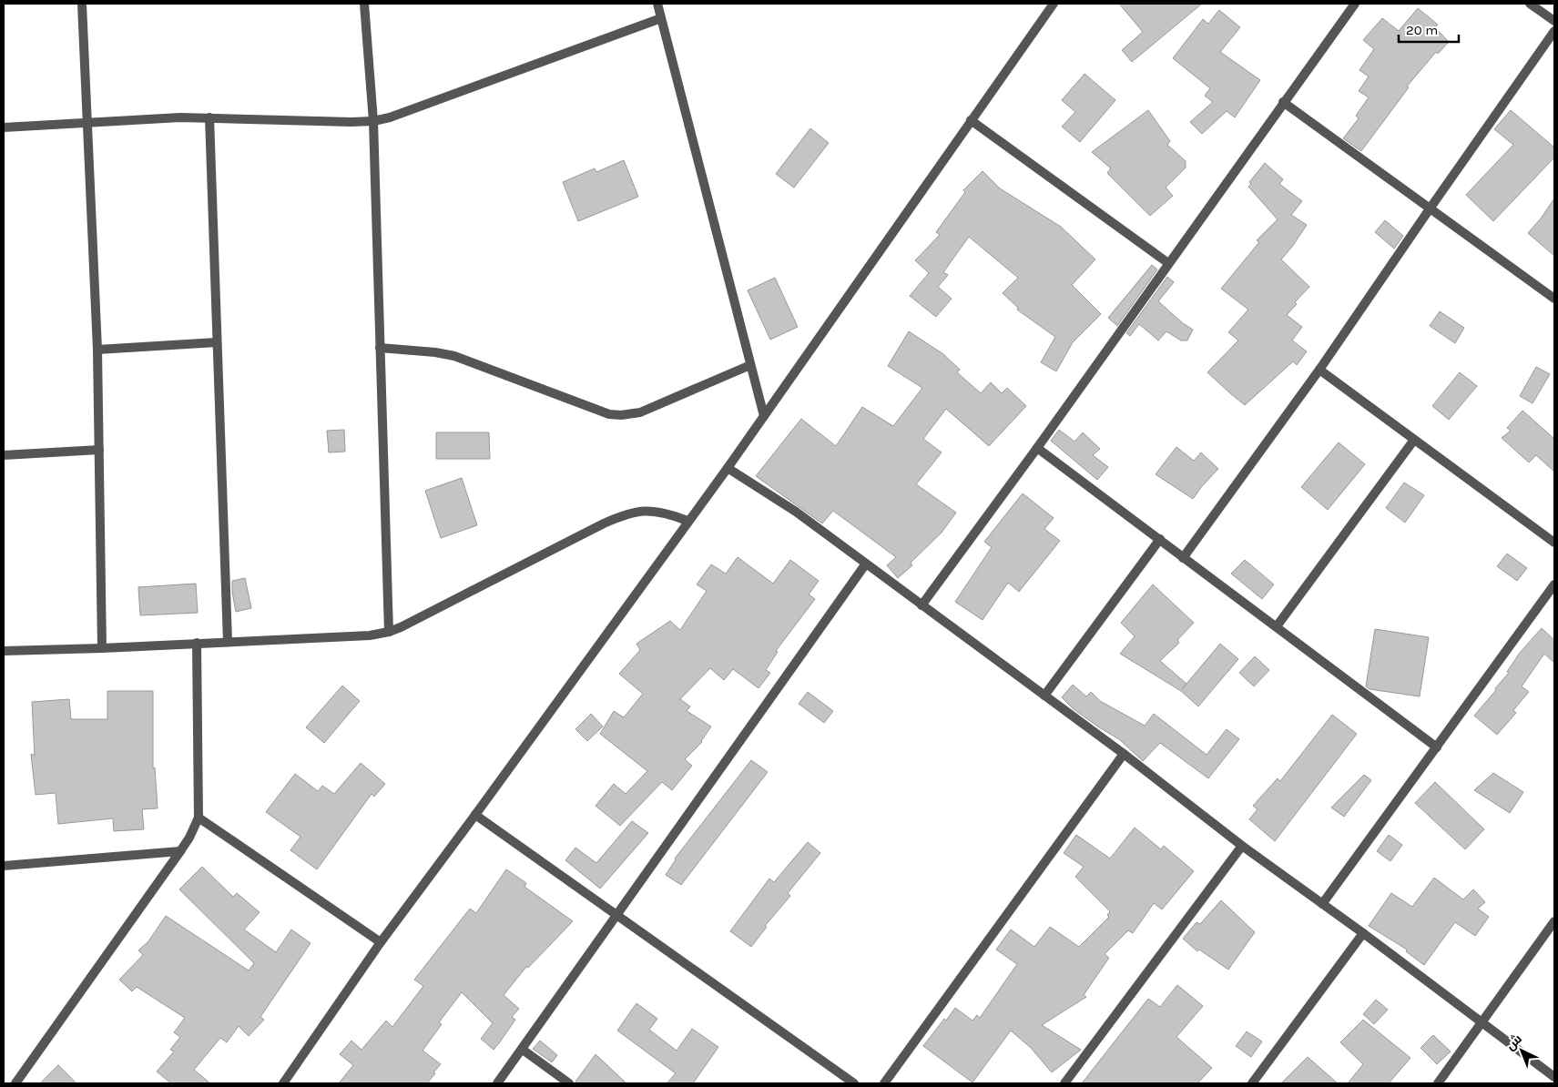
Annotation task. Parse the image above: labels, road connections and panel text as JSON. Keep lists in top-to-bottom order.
{
  "scale_bar": "20 m",
  "north": "top left"
}
